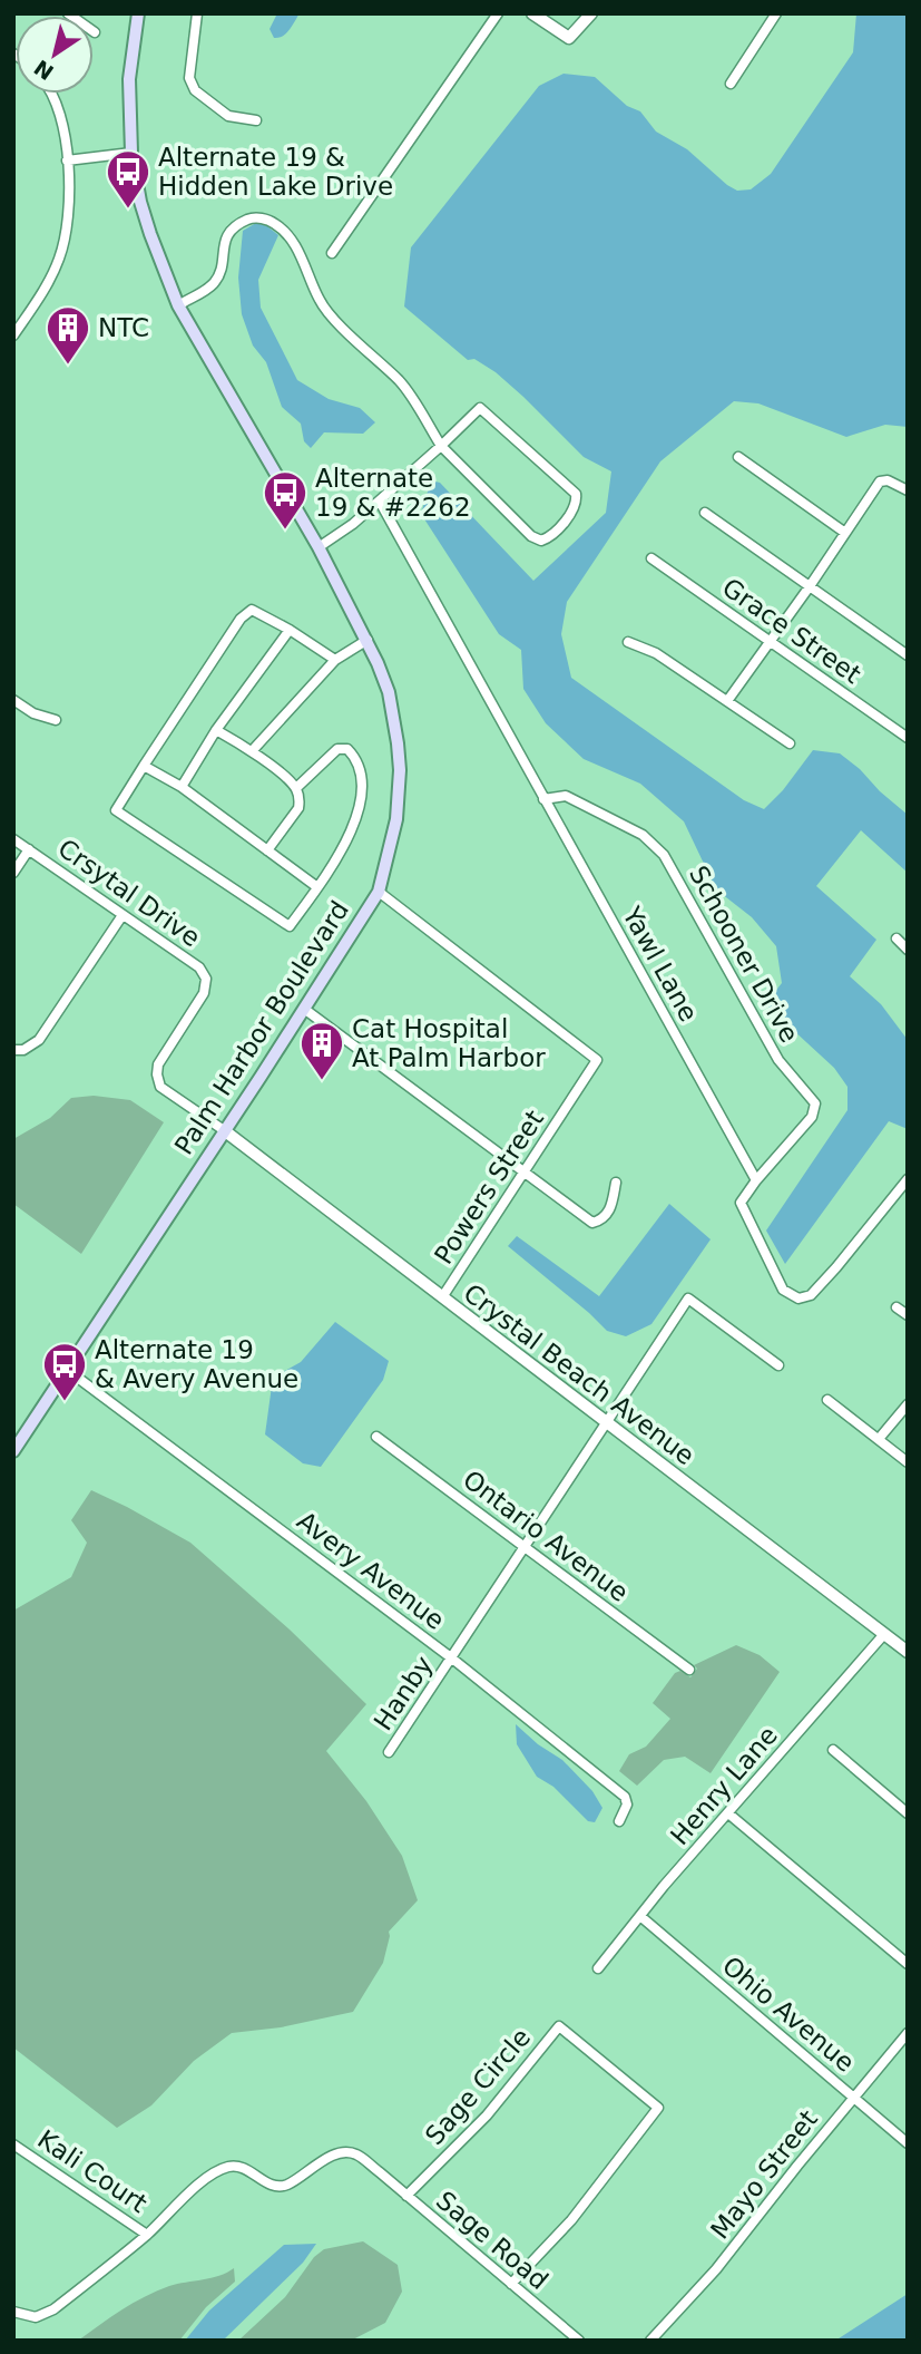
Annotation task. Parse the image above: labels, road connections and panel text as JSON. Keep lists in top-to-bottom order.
{
  "streets": {
    "main road": ["Palm Harbor Boulevard"],
    "street": [
      "Grace Street",
      "Crsytal Drive",
      "Schooner Drive",
      "Yawl Lane",
      "Powers Street",
      "Crystal Beach Avenue",
      "Ontario Avenue",
      "Avery Avenue",
      "Hanby",
      "Henry Lane",
      "Ohio Avenue",
      "Sage Circle",
      "Kali Court",
      "Mayo Street",
      "Sage Road"
    ]
  },
  "crossings": [
    ["Crsytal Drive", "Palm Harbor Boulevard"],
    ["Crsytal Drive", "Crystal Beach Avenue"],
    ["Schooner Drive", "Yawl Lane"],
    ["Palm Harbor Boulevard", "Powers Street"],
    ["Palm Harbor Boulevard", "Crystal Beach Avenue"],
    ["Palm Harbor Boulevard", "Avery Avenue"],
    ["Powers Street", "Crystal Beach Avenue"],
    ["Crystal Beach Avenue", "Hanby"],
    ["Crystal Beach Avenue", "Henry Lane"],
    ["Ontario Avenue", "Hanby"],
    ["Avery Avenue", "Hanby"],
    ["Henry Lane", "Ohio Avenue"],
    ["Ohio Avenue", "Mayo Street"],
    ["Sage Circle", "Sage Road"],
    ["Kali Court", "Sage Road"]
  ],
  "places": {
    "bus stop": ["Alternate 19 & Hidden Lake Drive", "Alternate 19 & #2262", "Alternate 19 & Avery Avenue"],
    "building": ["NTC", "Cat Hospital At Palm Harbor"]
  },
  "north": "bottom left"
}
